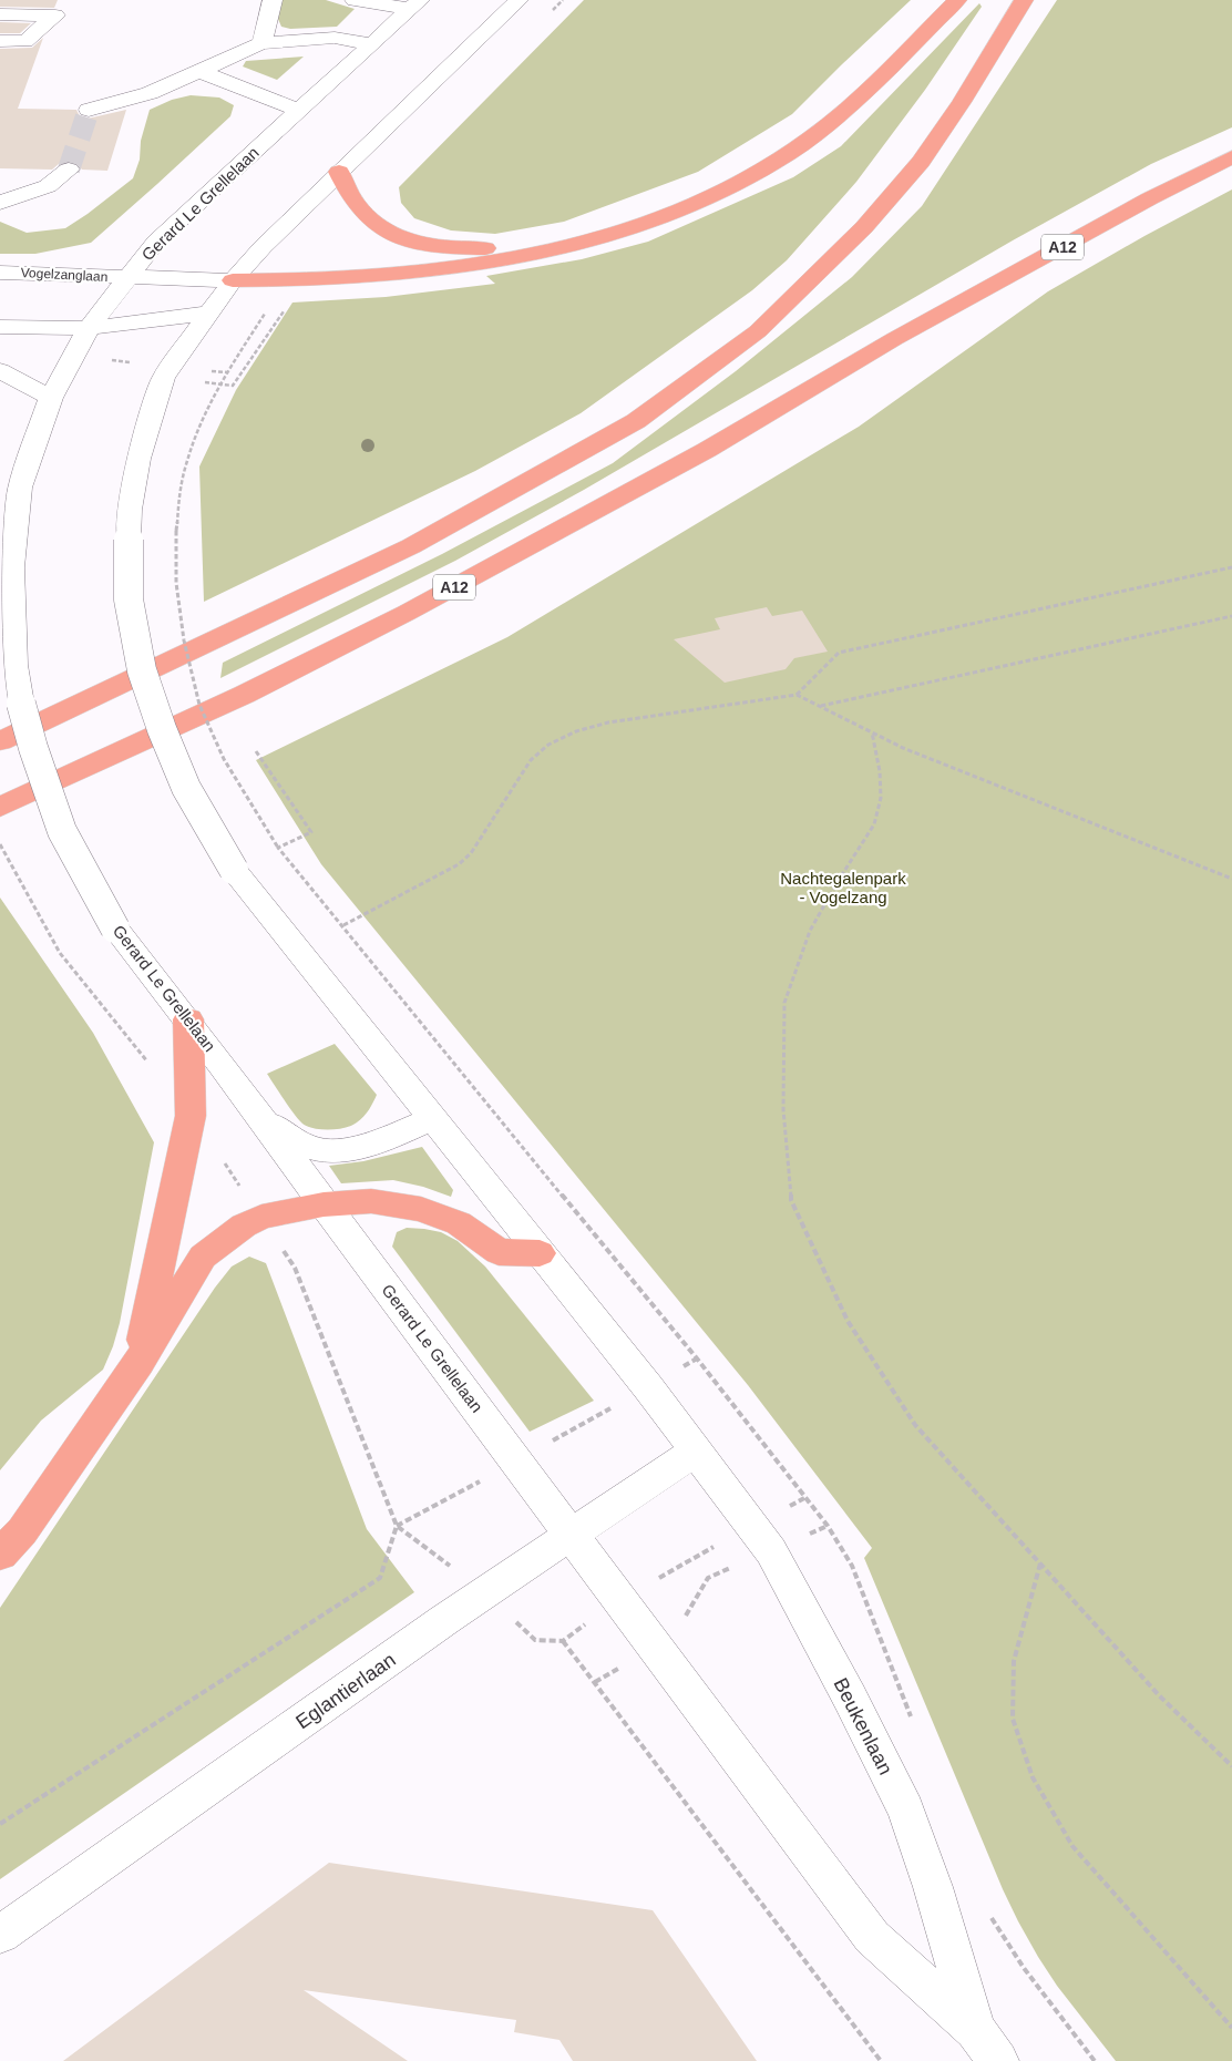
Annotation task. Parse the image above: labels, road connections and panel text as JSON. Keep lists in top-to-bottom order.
{
  "streets": {
    "highway": ["A12"],
    "street": [
      "Gerard Le Grellelaan",
      "Vogelzanglaan",
      "Eglantierlaan",
      "Beukenlaan"
    ]
  },
  "crossings": [
    ["Gerard Le Grellelaan", "Vogelzanglaan"],
    ["Gerard Le Grellelaan", "Eglantierlaan"],
    ["Gerard Le Grellelaan", "Beukenlaan"],
    ["Eglantierlaan", "Beukenlaan"]
  ],
  "parks": ["Nachtegalenpark - Vogelzang"]
}
